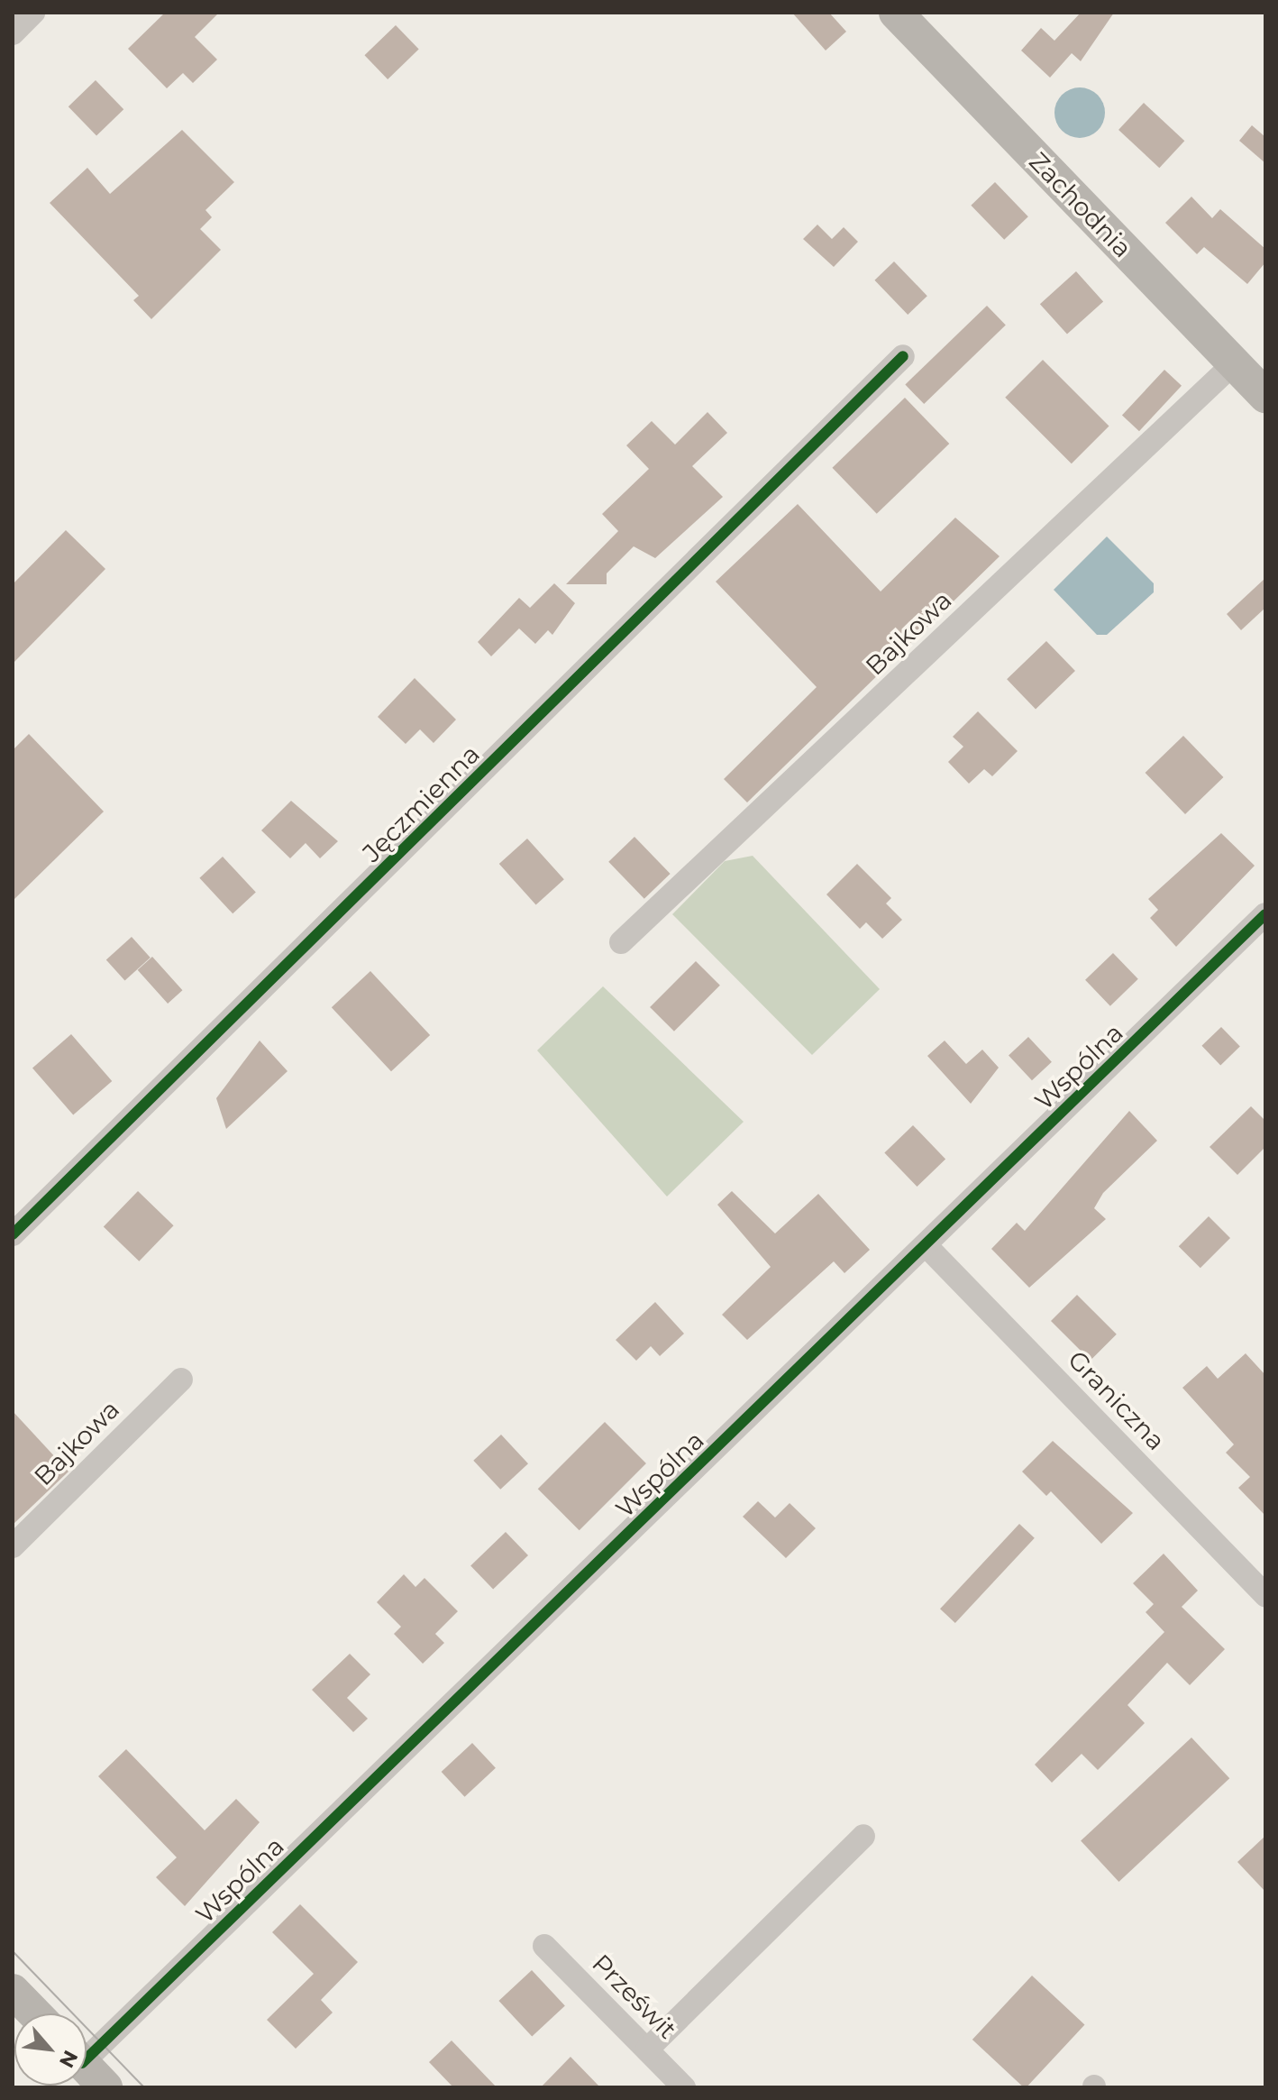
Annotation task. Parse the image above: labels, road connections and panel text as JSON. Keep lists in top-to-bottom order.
{
  "streets": {
    "street": [
      "Zachodnia",
      "Bajkowa",
      "Jęczmienna",
      "Wspólna",
      "Graniczna",
      "Prześwit"
    ]
  },
  "crossings": [
    ["Zachodnia", "Bajkowa"],
    ["Wspólna", "Graniczna"]
  ],
  "north": "bottom right"
}
